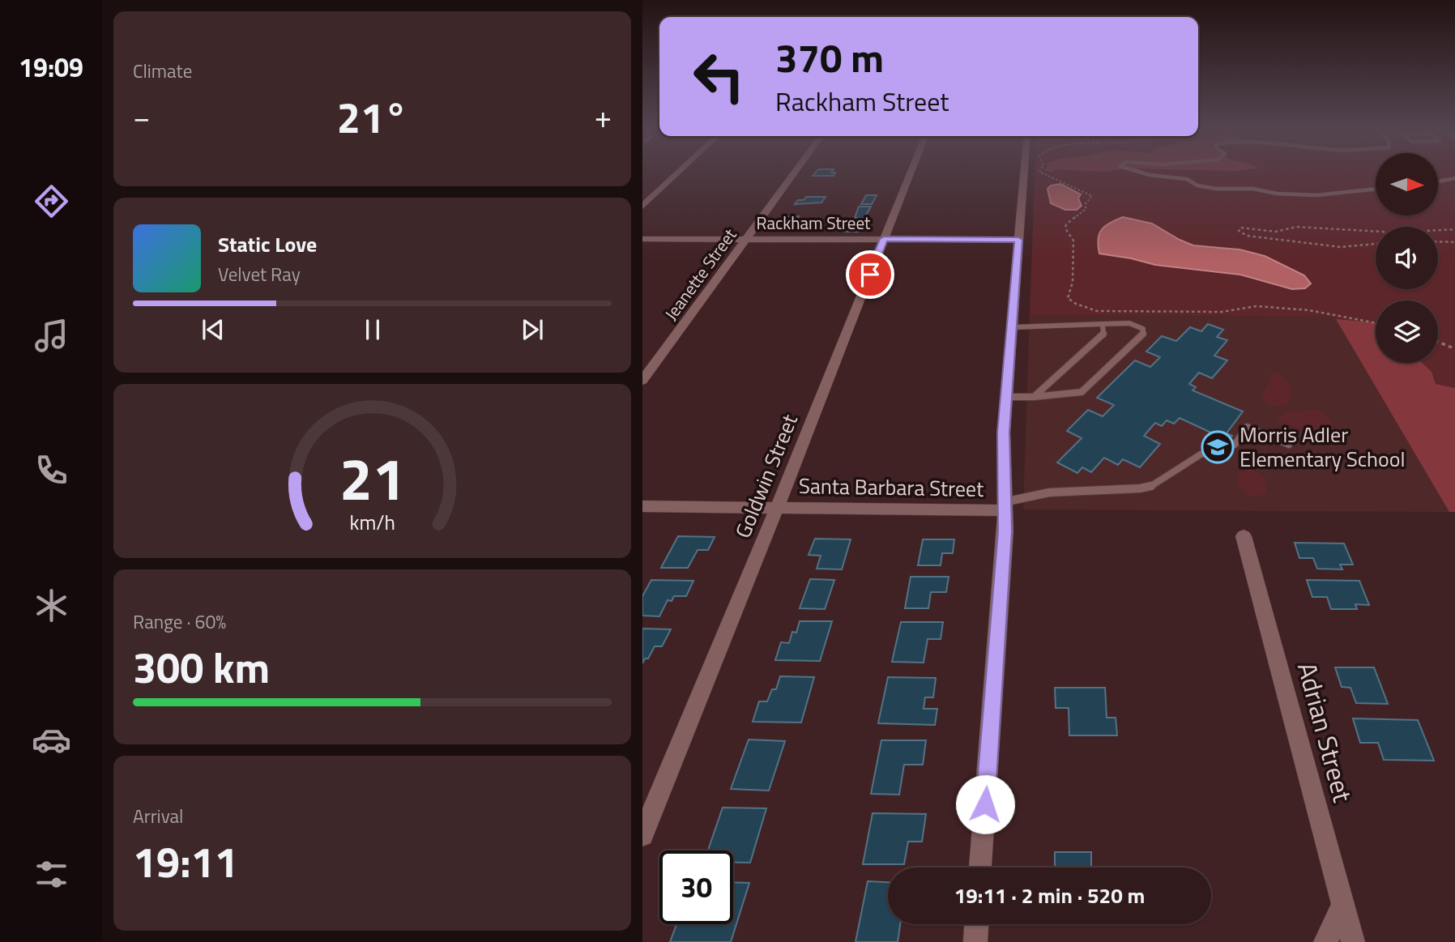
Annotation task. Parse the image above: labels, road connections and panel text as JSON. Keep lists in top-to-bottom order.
{
  "streets": {
    "street": [
      "Rackham Street",
      "Jeanette Street",
      "Goldwin Street",
      "Santa Barbara Street",
      "Adrian Street"
    ]
  },
  "crossings": [
    ["Rackham Street", "Jeanette Street"],
    ["Rackham Street", "Goldwin Street"],
    ["Goldwin Street", "Santa Barbara Street"]
  ],
  "places": {
    "school or university": ["Morris Adler Elementary School"]
  },
  "north": "right",
  "page": {
    "tabs": "19:09",
    "tile": [
      "Climate",
      ["Range · 60%", "300 km"],
      ["Arrival", "19:11"]
    ],
    "turn": ["370 m", "Rackham Street"],
    "heat": ["−", "21°", "+"],
    "song": ["Static Love", "Velvet Ray"],
    "limit": "30",
    "trip": "19:11 · 2 min · 520 m",
    "gauge": ["21", "km/h"]
  }
}
